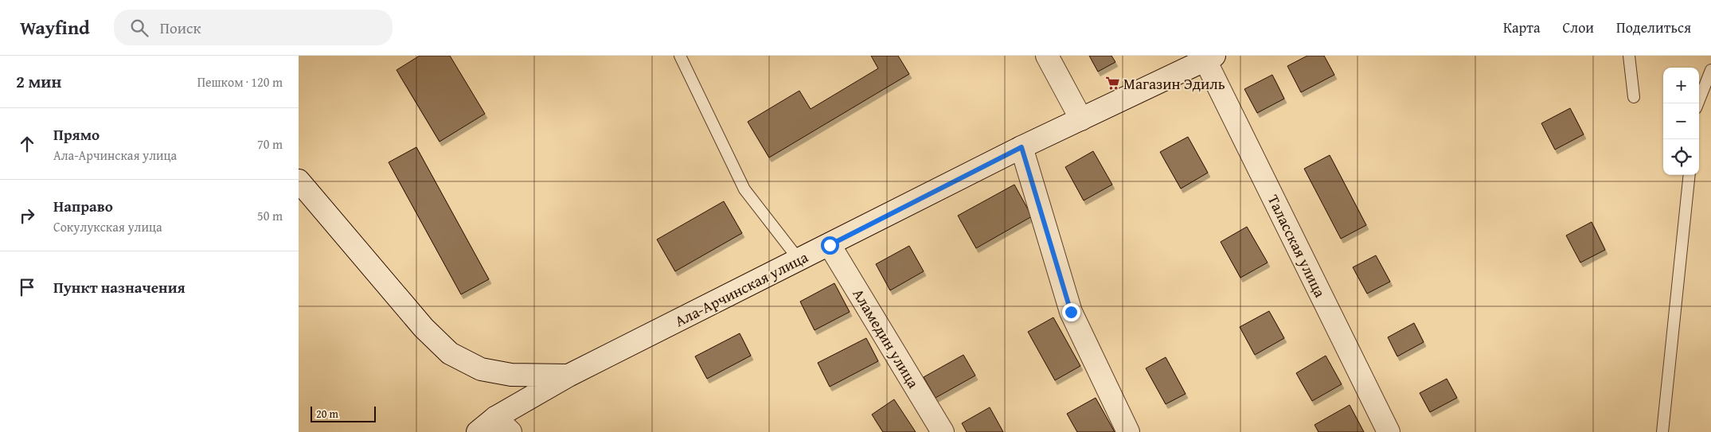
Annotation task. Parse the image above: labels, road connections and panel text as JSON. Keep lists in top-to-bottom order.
{
  "streets": {
    "street": ["Таласская улица", "Ала-Арчинская улица", "Аламедин улица"]
  },
  "crossings": [
    ["Таласская улица", "Ала-Арчинская улица"],
    ["Ала-Арчинская улица", "Аламедин улица"]
  ],
  "places": {
    "supermarket": ["Магазин Эдиль"]
  },
  "scale_bar": "20 m",
  "page": {
    "header": "Wayfind",
    "search": "Поиск",
    "nav": ["Карта", "Слои", "Поделиться"],
    "heading": ["2 мин", "Пешком · 120 m"],
    "map_buttons": ["+", "−"],
    "list": [
      ["Прямо", "Ала-Арчинская улица", "70 m"],
      ["Направо", "Сокулукская улица", "50 m"],
      "Пункт назначения"
    ],
    "scale": "20 m"
  }
}
